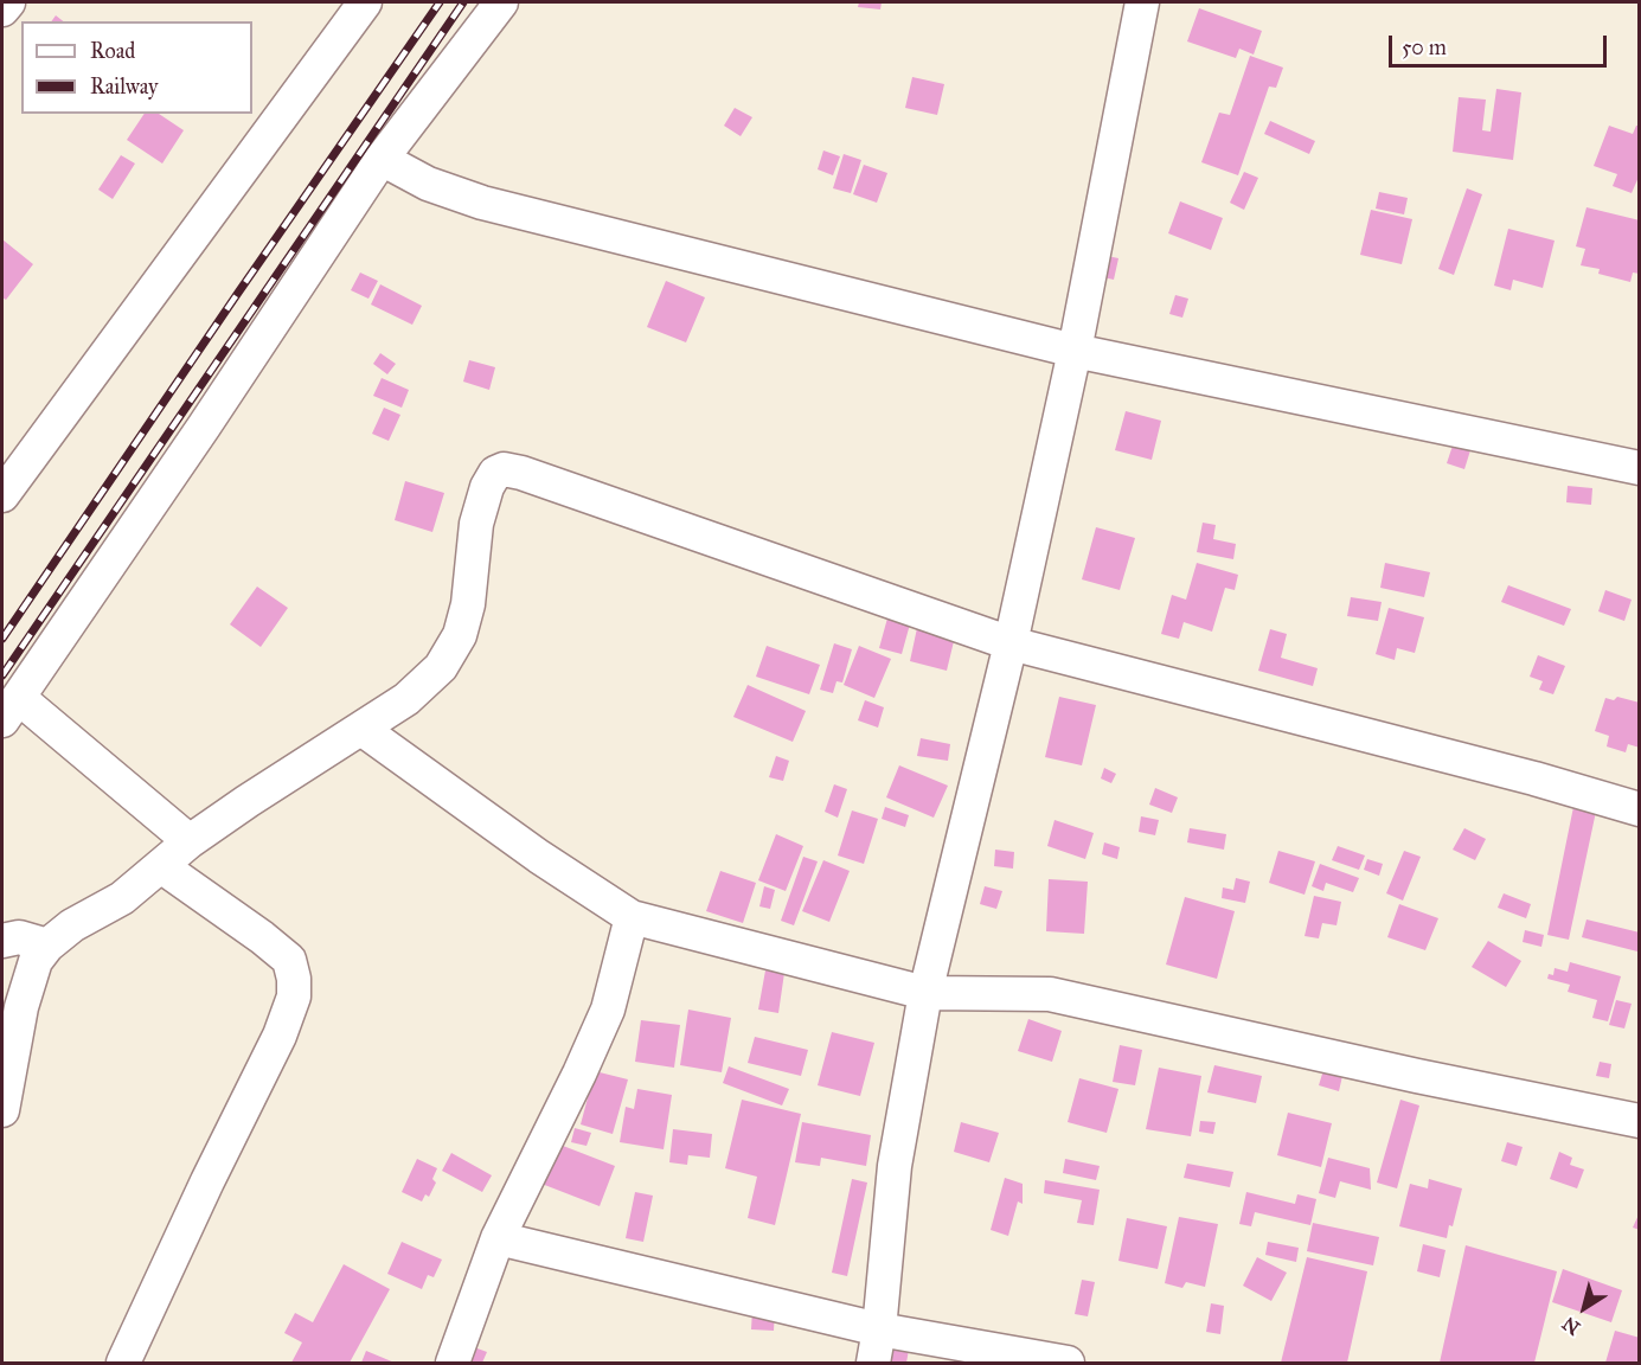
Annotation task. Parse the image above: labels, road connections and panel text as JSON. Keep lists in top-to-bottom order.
{
  "legend": ["Road", "Railway"],
  "scale_bar": "50 m",
  "north": "bottom left"
}
